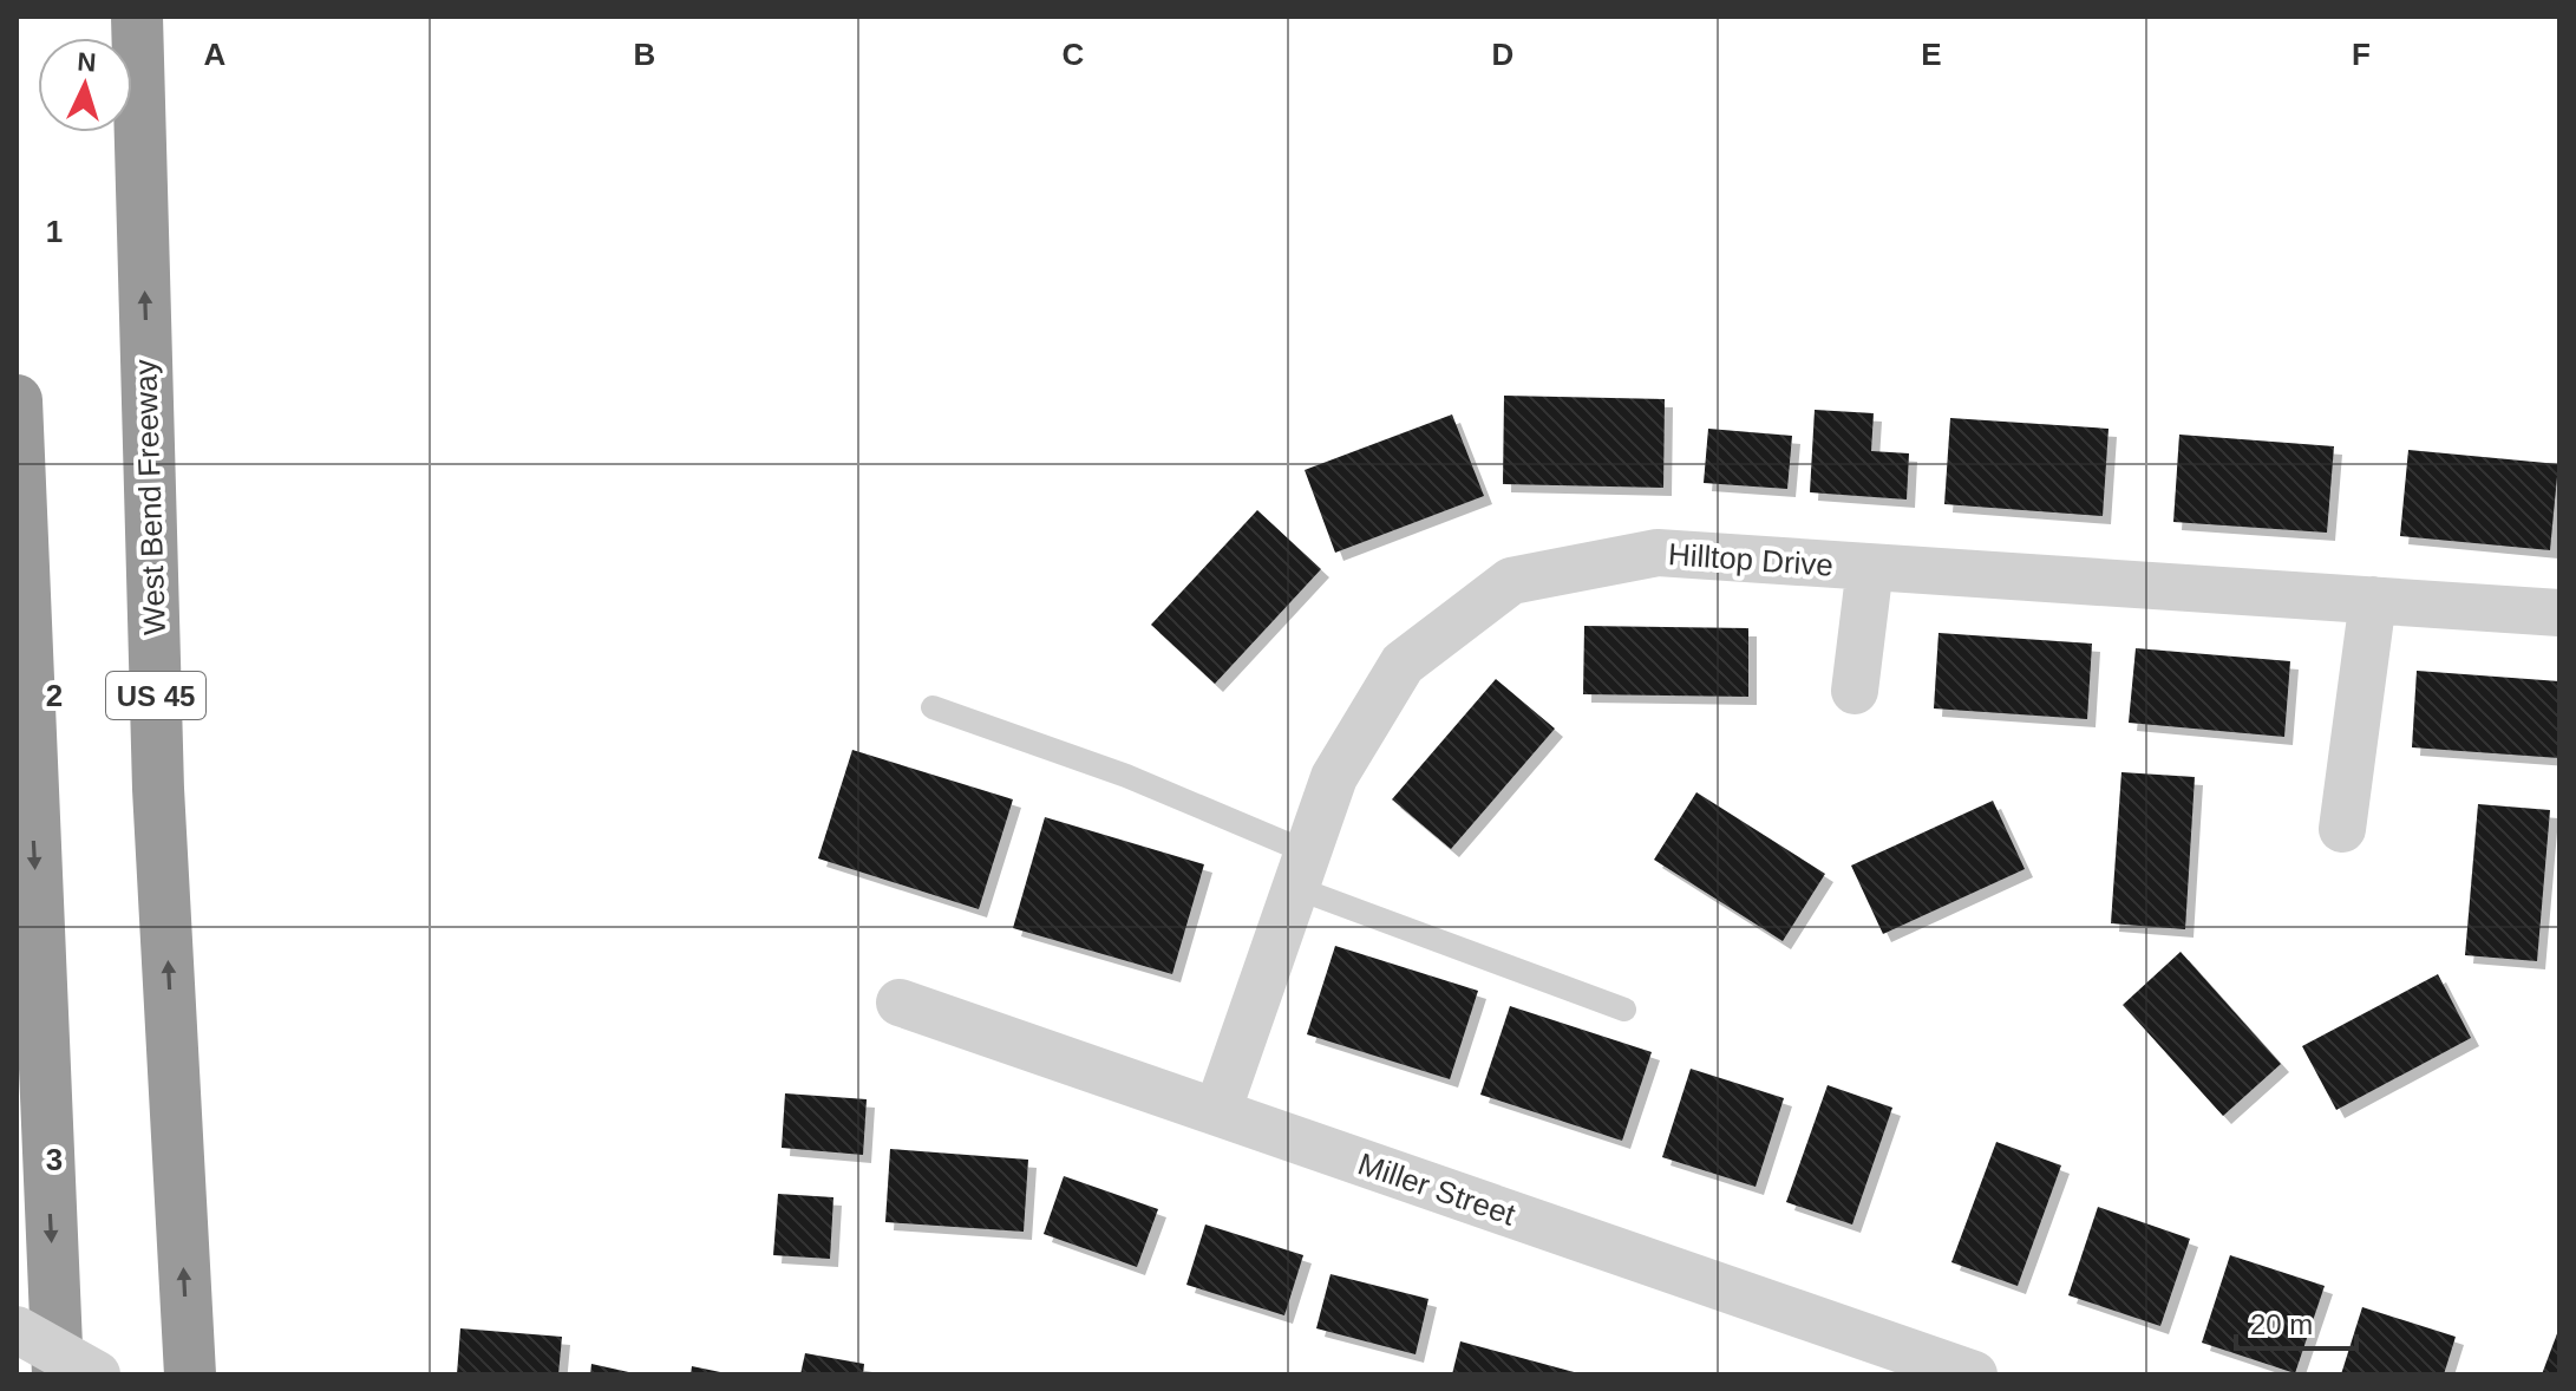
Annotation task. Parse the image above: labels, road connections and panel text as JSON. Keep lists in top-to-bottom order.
{
  "streets": {
    "highway": ["West Bend Freeway", "US 45"],
    "street": ["Hilltop Drive", "Miller Street"]
  },
  "crossings": [
    ["Hilltop Drive", "Miller Street"]
  ],
  "scale_bar": "20 m",
  "north": "top",
  "grid": {
    "columns": [
      "A",
      "B",
      "C",
      "D",
      "E",
      "F"
    ],
    "rows": ["1", "2", "3"]
  }
}
